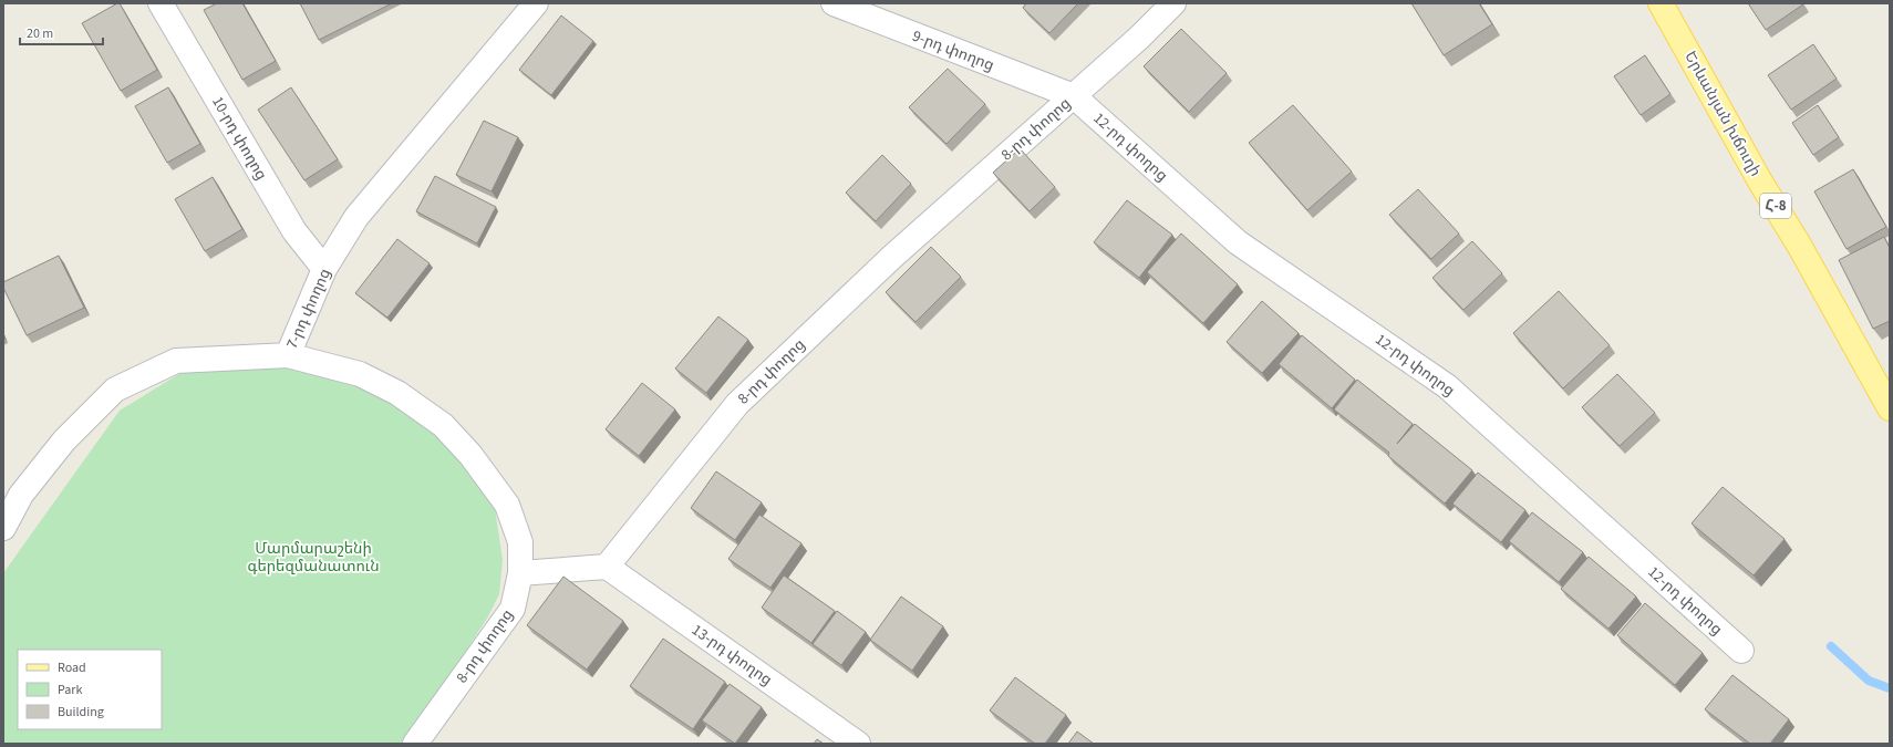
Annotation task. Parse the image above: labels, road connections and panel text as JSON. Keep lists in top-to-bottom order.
{
  "streets": {
    "main road": ["Երևանյան խճուղի", "Հ-8"],
    "street": [
      "9-րդ փողոց",
      "8-րդ փողոց",
      "10-րդ փողոց",
      "12-րդ փողոց",
      "7-րդ փողոց",
      "13-րդ փողոց"
    ]
  },
  "crossings": [
    ["9-րդ փողոց", "8-րդ փողոց"],
    ["9-րդ փողոց", "12-րդ փողոց"],
    ["8-րդ փողոց", "12-րդ փողոց"],
    ["8-րդ փողոց", "7-րդ փողոց"],
    ["8-րդ փողոց", "13-րդ փողոց"],
    ["10-րդ փողոց", "7-րդ փողոց"]
  ],
  "parks": ["Մարմարաշենի գերեզմանատուն"],
  "legend": ["Road", "Park", "Building"],
  "scale_bar": "20 m"
}
